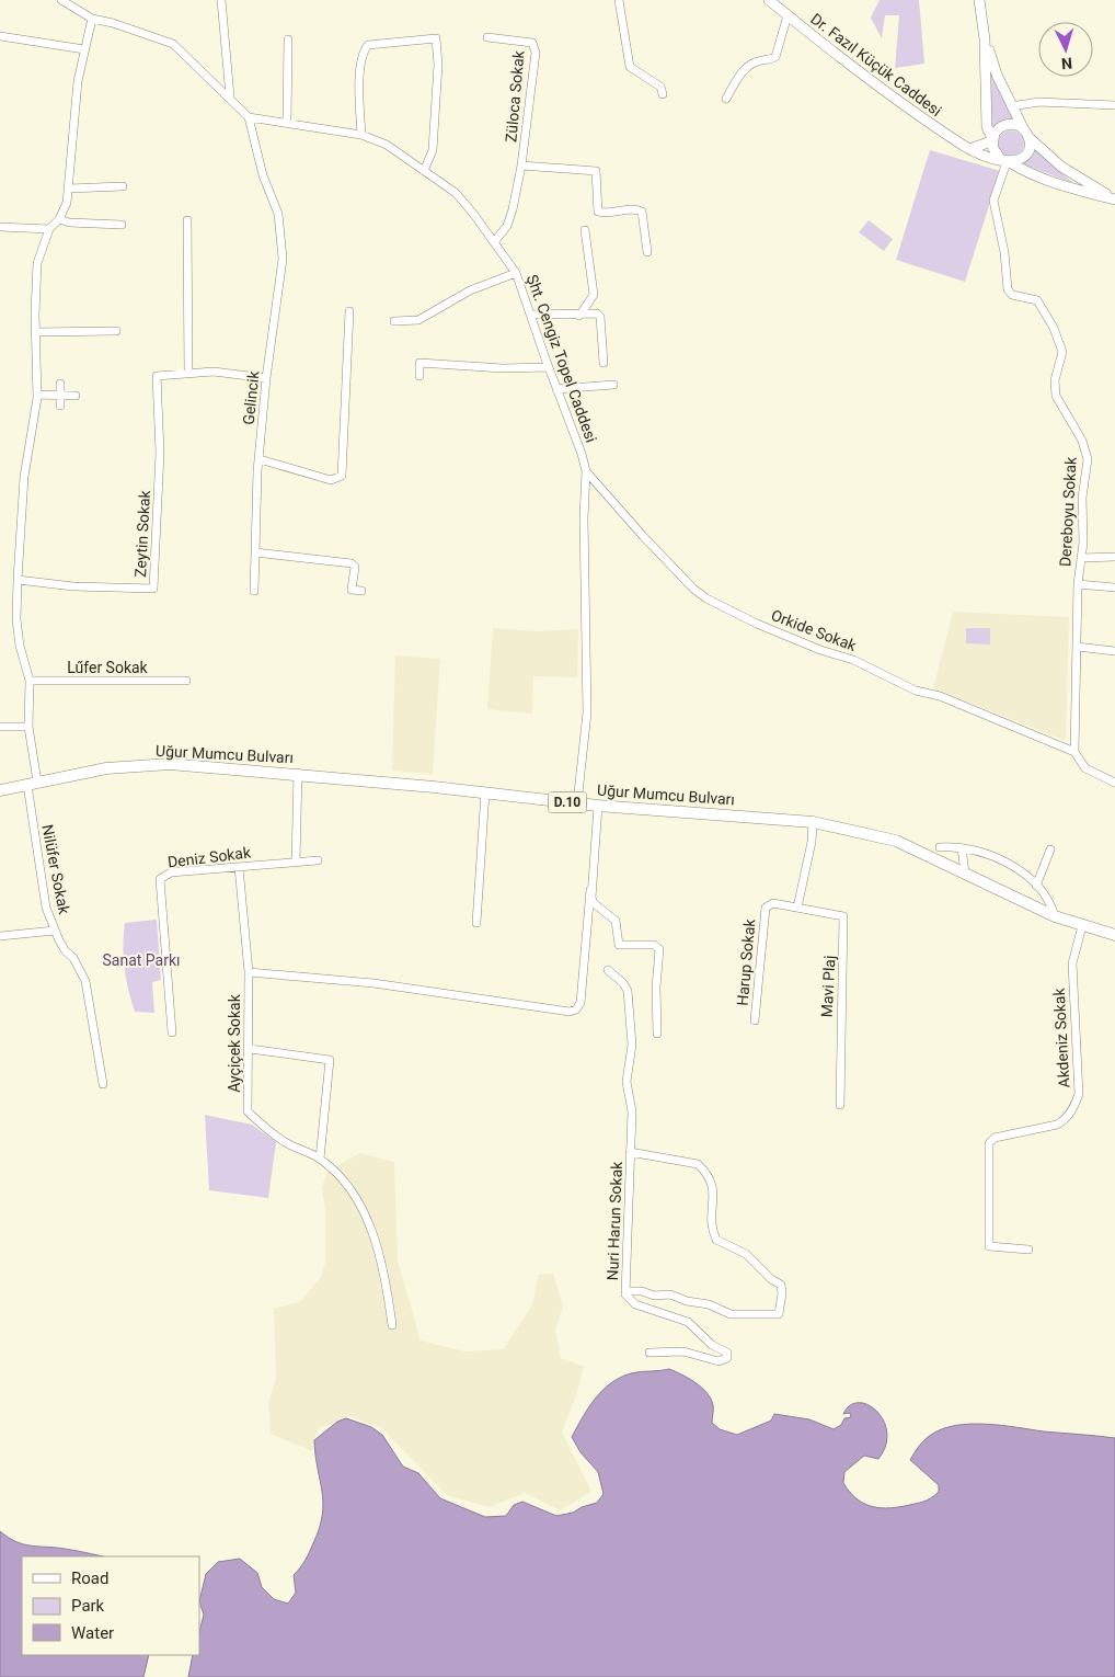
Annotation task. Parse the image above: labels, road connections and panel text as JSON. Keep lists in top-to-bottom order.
{
  "streets": {
    "main road": ["Uğur Mumcu Bulvarı", "D.10"],
    "street": [
      "Dr. Fazıl Küçük Caddesi",
      "Züloca Sokak",
      "Şht. Cengiz Topel Caddesi",
      "Gelincik",
      "Dereboyu Sokak",
      "Zeytin Sokak",
      "Orkide Sokak",
      "Lűfer Sokak",
      "Deniz Sokak",
      "Nilüfer Sokak",
      "Harup Sokak",
      "Mavi Plaj",
      "Akdeniz Sokak",
      "Ayçiçek Sokak",
      "Nuri Harun Sokak"
    ]
  },
  "crossings": [
    ["Dr. Fazıl Küçük Caddesi", "Dereboyu Sokak"],
    ["Züloca Sokak", "Şht. Cengiz Topel Caddesi"],
    ["Şht. Cengiz Topel Caddesi", "Gelincik"],
    ["Şht. Cengiz Topel Caddesi", "Orkide Sokak"],
    ["Şht. Cengiz Topel Caddesi", "Uğur Mumcu Bulvarı"],
    ["Dereboyu Sokak", "Orkide Sokak"],
    ["Zeytin Sokak", "Nilüfer Sokak"],
    ["Lűfer Sokak", "Nilüfer Sokak"],
    ["Uğur Mumcu Bulvarı", "Nilüfer Sokak"],
    ["Uğur Mumcu Bulvarı", "Akdeniz Sokak"],
    ["Deniz Sokak", "Ayçiçek Sokak"],
    ["Harup Sokak", "Mavi Plaj"]
  ],
  "parks": ["Sanat Parkı"],
  "legend": ["Road", "Park", "Water"],
  "north": "bottom"
}
